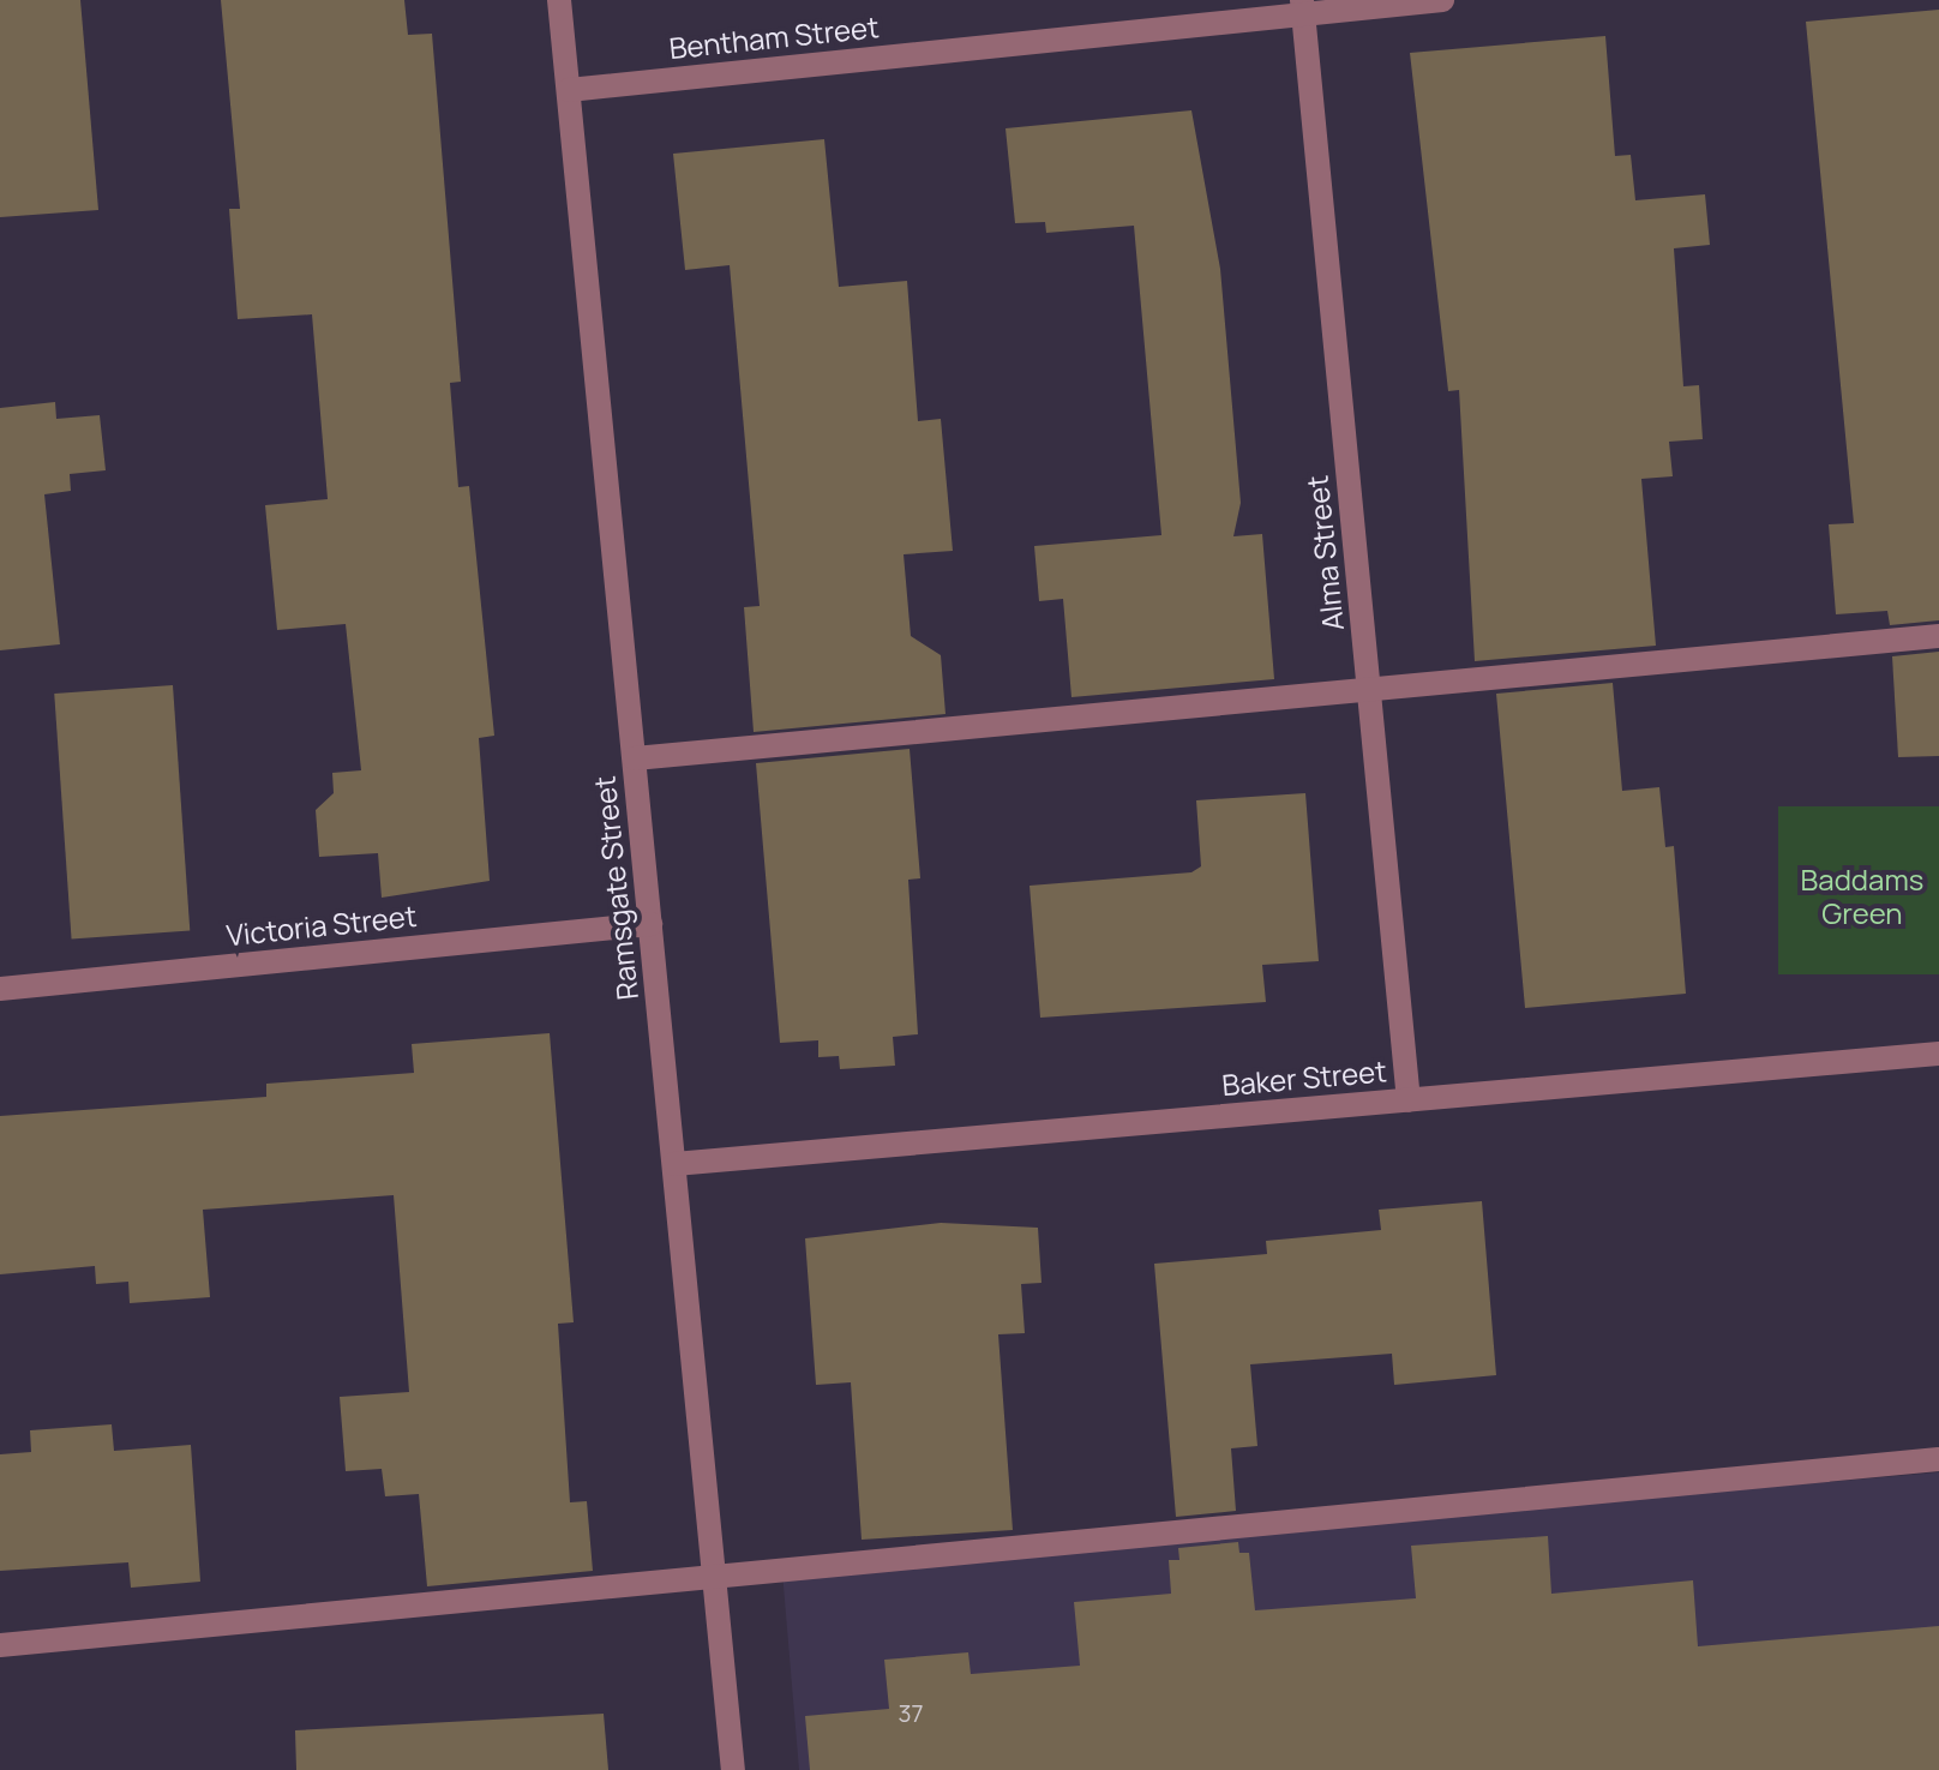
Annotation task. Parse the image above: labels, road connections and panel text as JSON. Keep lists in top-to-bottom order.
{
  "streets": {
    "street": [
      "Bentham Street",
      "Alma Street",
      "Ramsgate Street",
      "Victoria Street",
      "Baker Street"
    ]
  },
  "crossings": [
    ["Bentham Street", "Alma Street"],
    ["Bentham Street", "Ramsgate Street"],
    ["Alma Street", "Baker Street"],
    ["Ramsgate Street", "Victoria Street"],
    ["Ramsgate Street", "Baker Street"]
  ],
  "parks": ["Baddams Green"],
  "house_numbers": ["37"]
}
